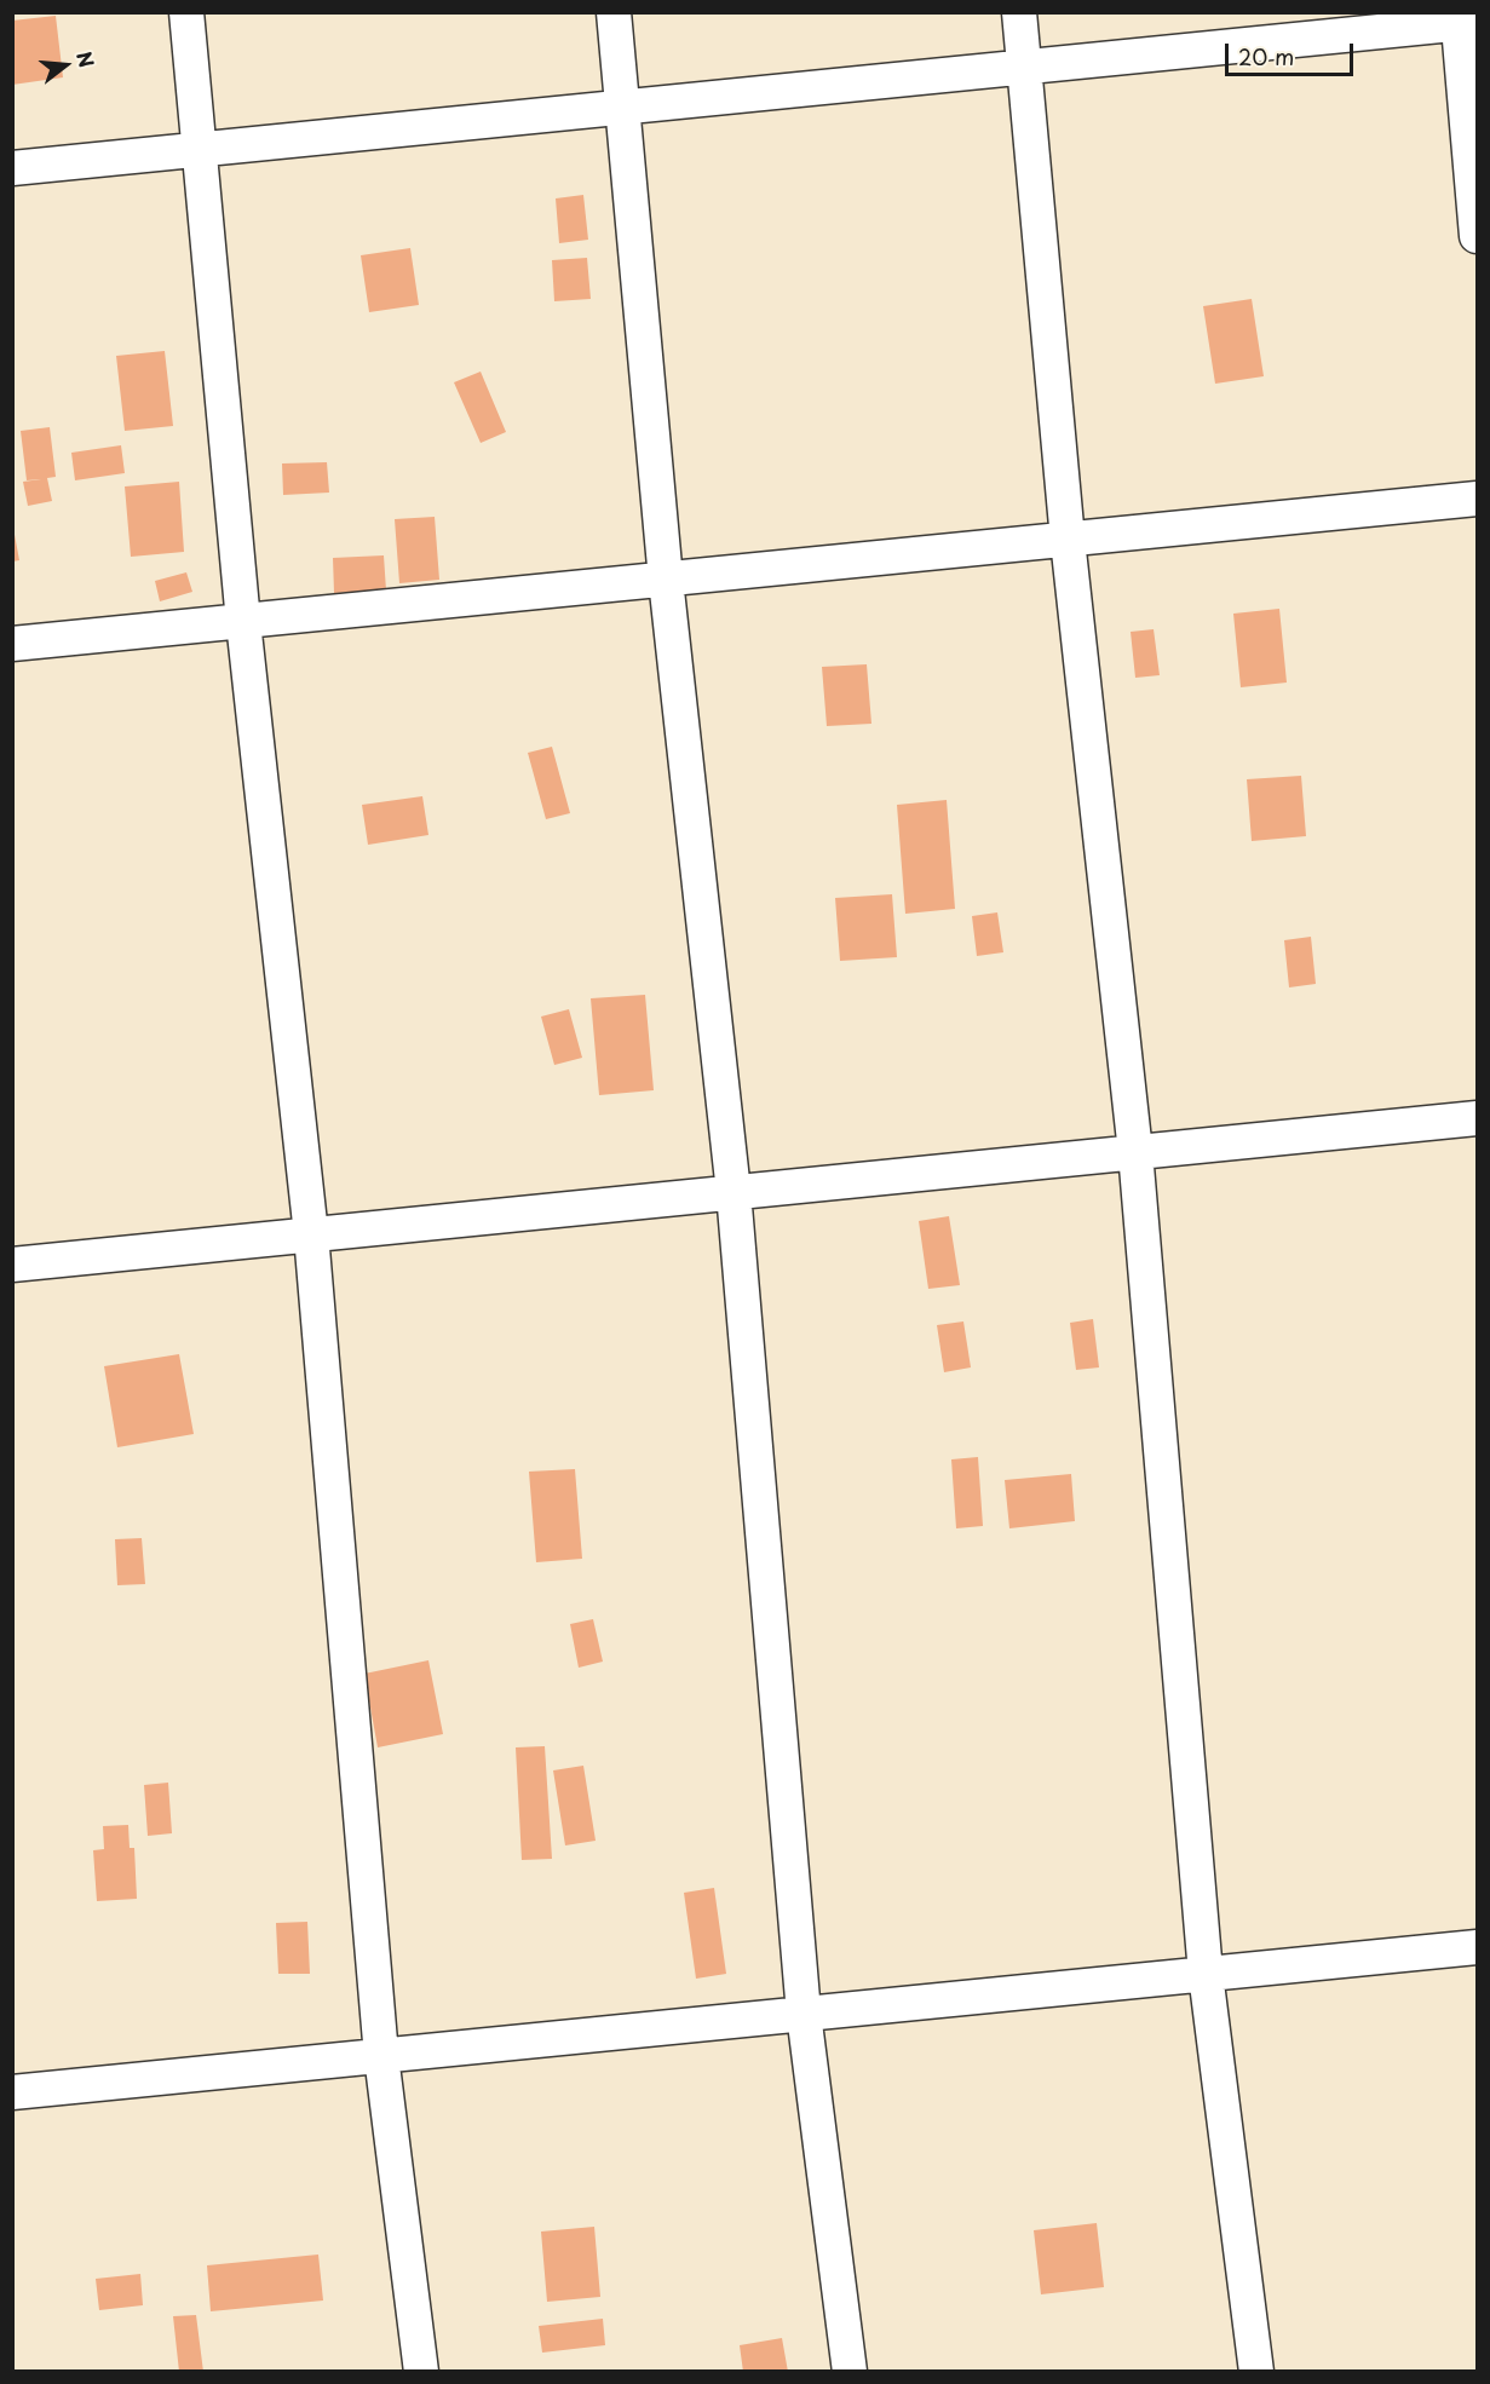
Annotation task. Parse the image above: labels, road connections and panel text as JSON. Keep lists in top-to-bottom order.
{
  "scale_bar": "20 m",
  "north": "right"
}
